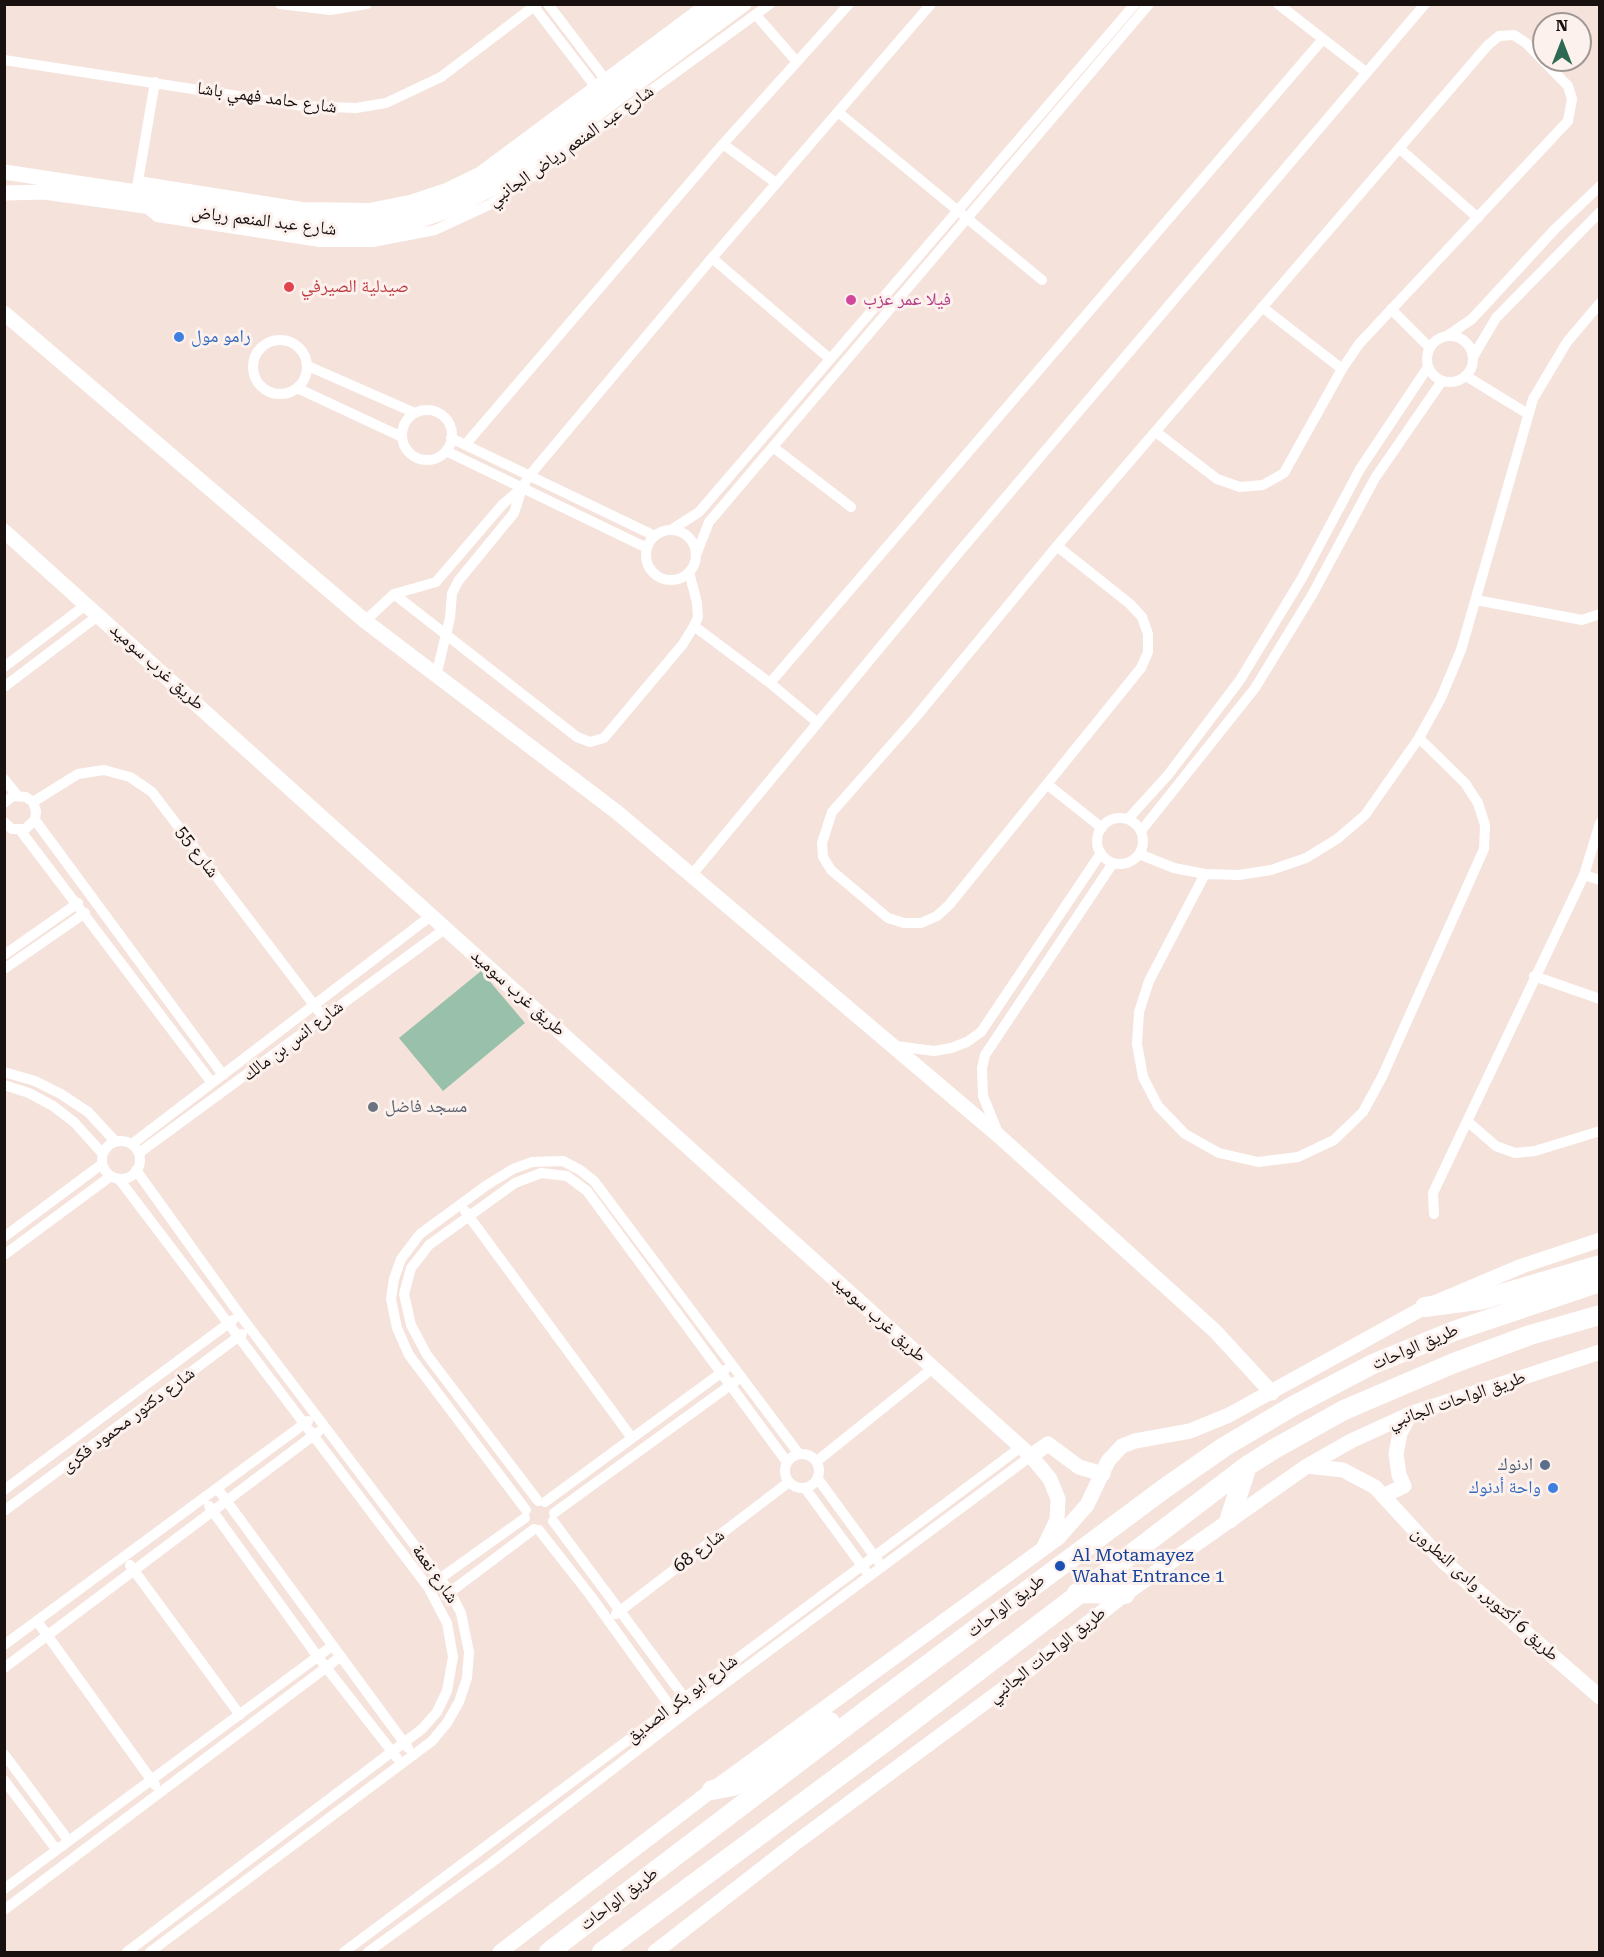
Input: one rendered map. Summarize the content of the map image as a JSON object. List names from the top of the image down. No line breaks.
{"streets":{"highway":["طريق الواحات"],"street":["شارع حامد فهمي باشا","شارع عبد المنعم رياض الجانبي","شارع عبد المنعم رياض","طريق غرب سوميد","شارع 55","شارع انس بن مالك","طريق الواحات الجانبي","شارع دكتور محمود فكرى","شارع 68","شارع نعمة","طريق 6 أكتوبر, وادى النطرون","شارع ابو بكر الصديق"]},"crossings":[["شارع عبد المنعم رياض الجانبي","شارع عبد المنعم رياض"],["طريق غرب سوميد","شارع انس بن مالك"],["طريق غرب سوميد","شارع ابو بكر الصديق"],["شارع 55","شارع انس بن مالك"],["شارع انس بن مالك","شارع نعمة"],["طريق الواحات الجانبي","طريق 6 أكتوبر, وادى النطرون"],["شارع دكتور محمود فكرى","شارع نعمة"]],"places":["صيدلية الصيرفي","فيلا عمر عزب","رامو مول","مسجد فاضل","ادنوك","واحة أدنوك","Al Motamayez Wahat Entrance 1"],"north":"top"}
